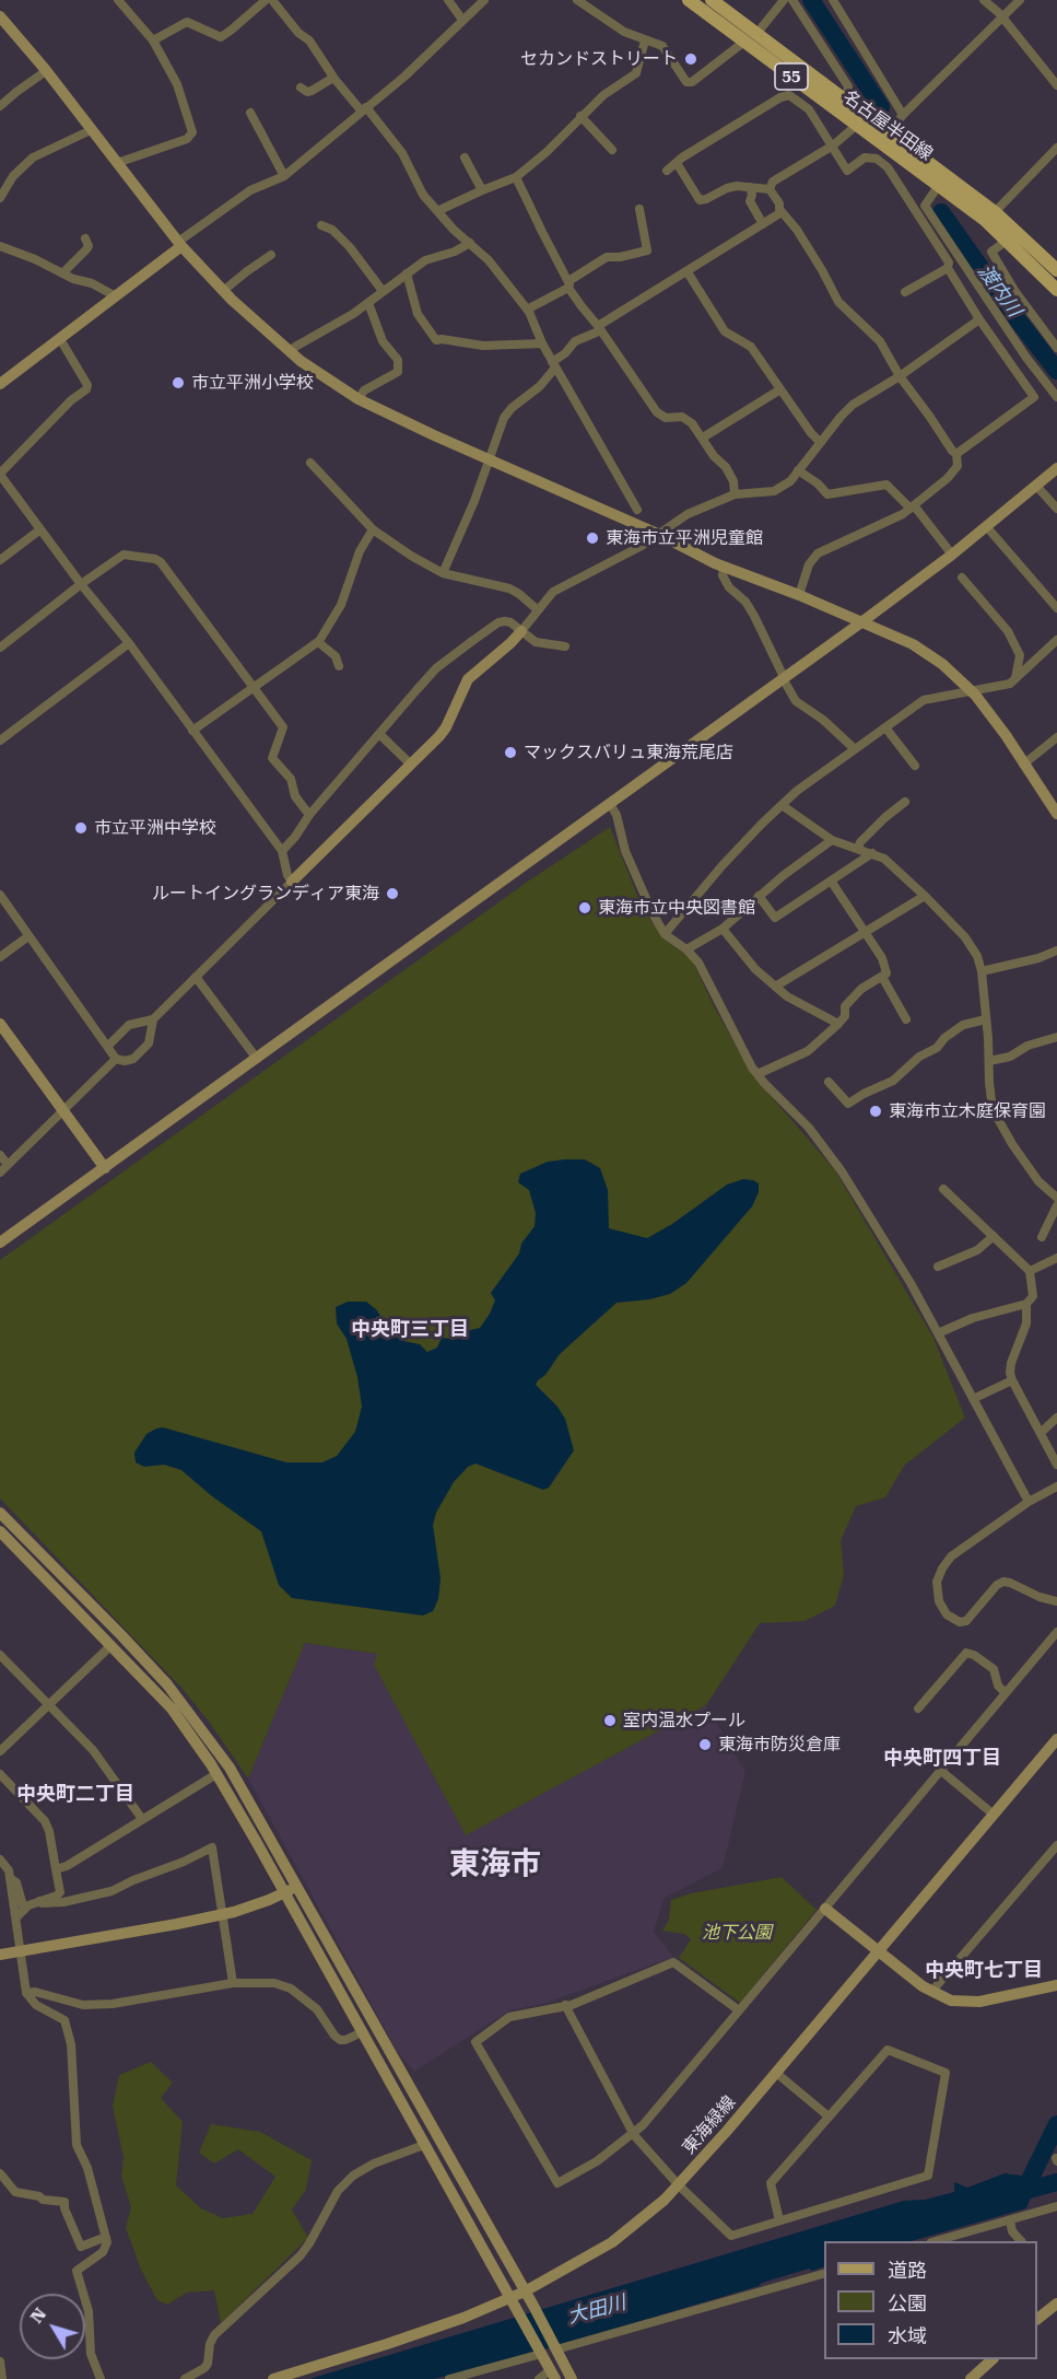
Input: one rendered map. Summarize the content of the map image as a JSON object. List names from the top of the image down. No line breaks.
{"streets":{"main road":["55","名古屋半田線"],"street":["東海緑線"]},"districts":["中央町三丁目","中央町四丁目","中央町二丁目","東海市","中央町七丁目"],"water":["渡内川","大田川"],"parks":["池下公園"],"places":["セカンドストリート","市立平洲小学校","東海市立平洲児童館","マックスバリュ東海荒尾店","市立平洲中学校","ルートイングランディア東海","東海市立中央図書館","東海市立木庭保育園","室内温水プール","東海市防災倉庫"],"legend":["道路","公園","水域"],"north":"top left"}
